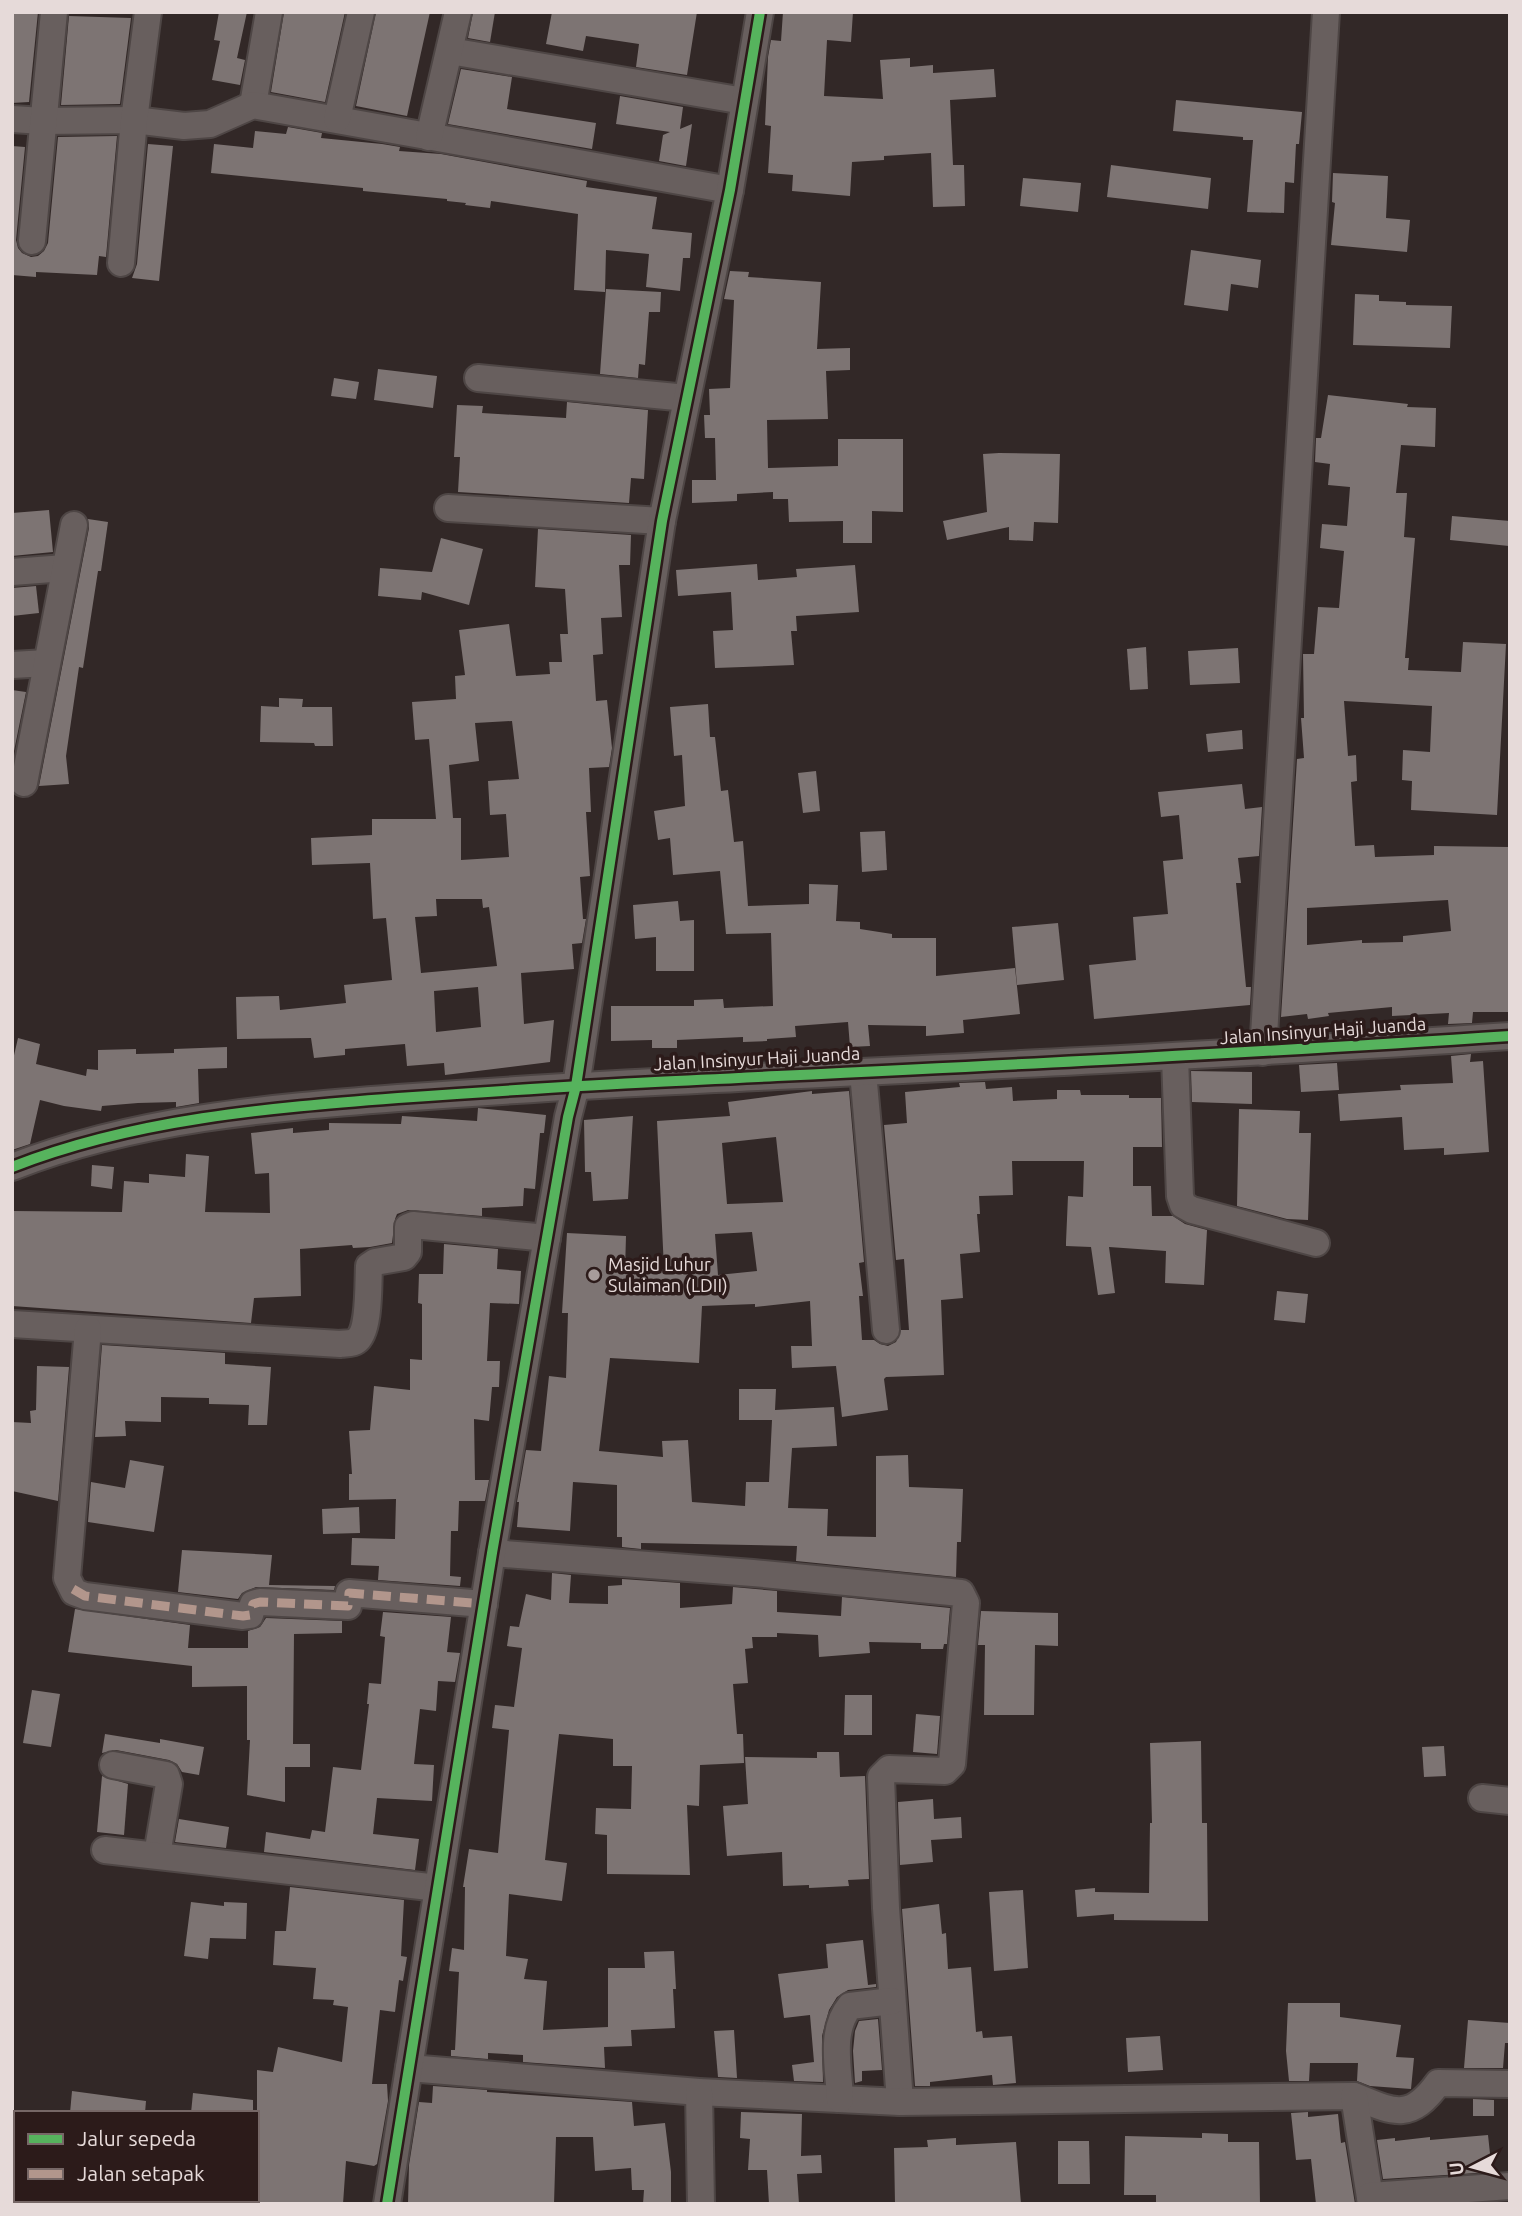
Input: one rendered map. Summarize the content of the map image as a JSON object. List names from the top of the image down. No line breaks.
{"streets":{"street":["Jalan Insinyur Haji Juanda"]},"places":["Masjid Luhur Sulaiman (LDII)"],"legend":["Jalur sepeda","Jalan setapak"],"north":"left"}
